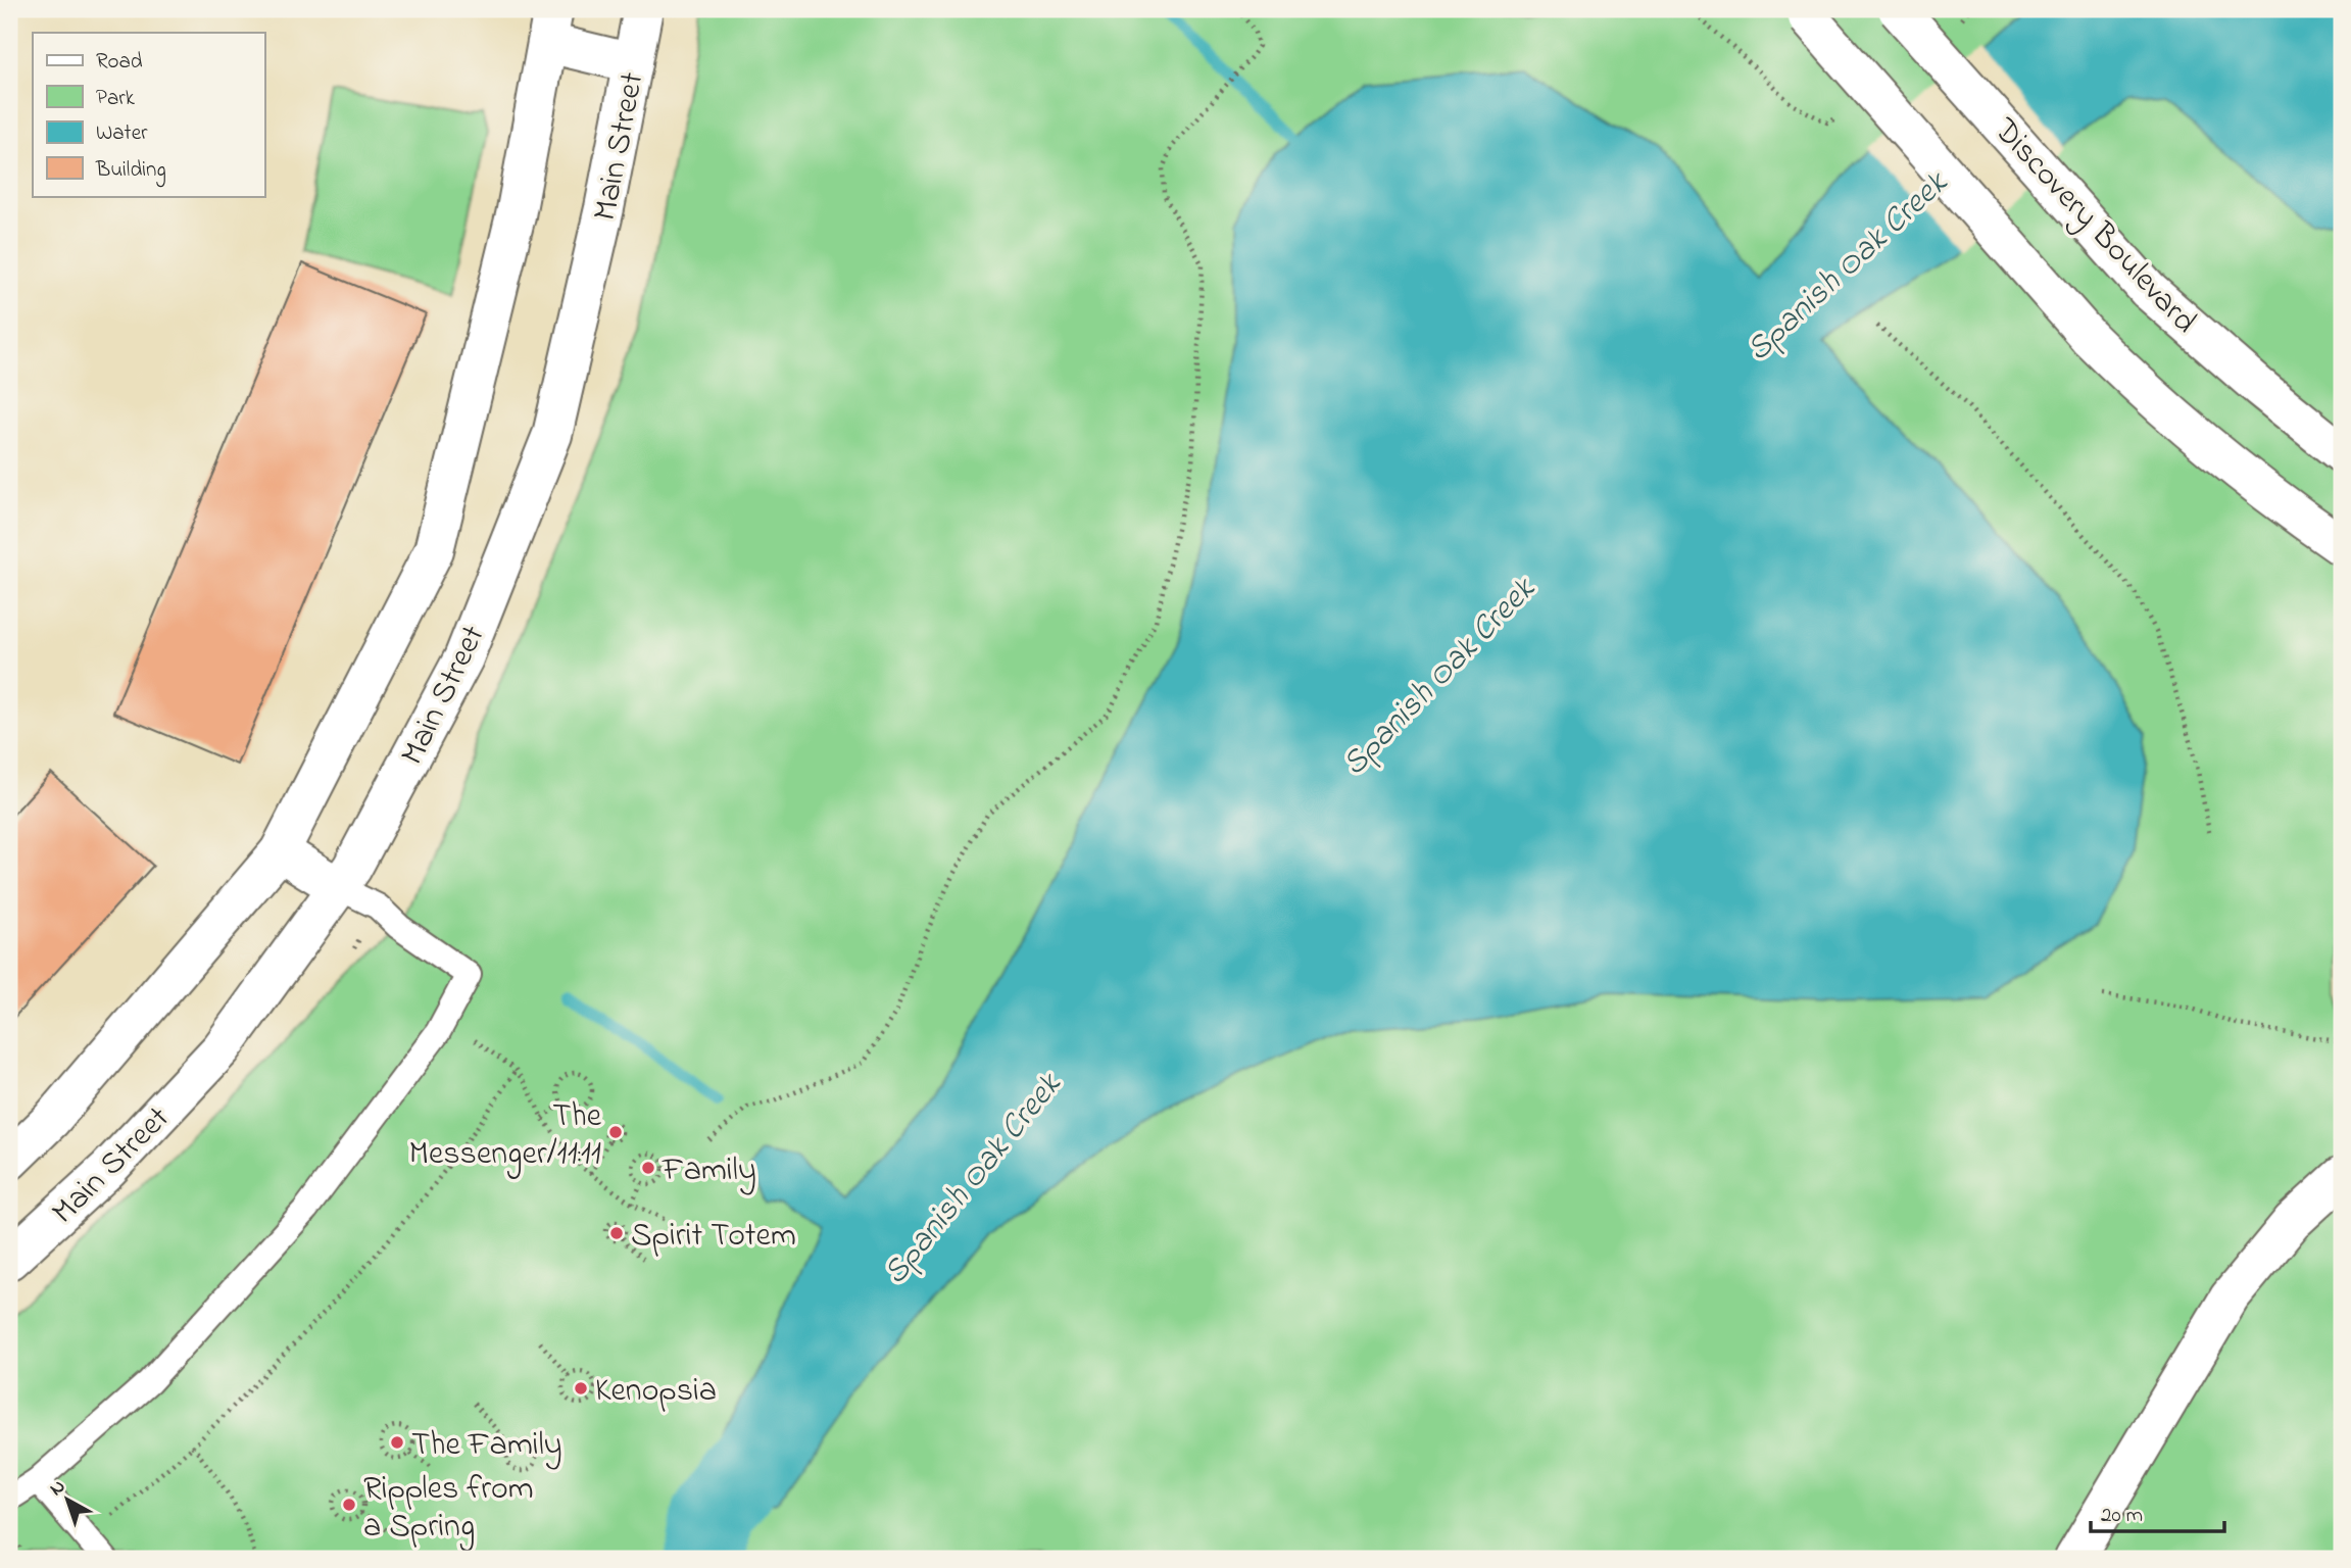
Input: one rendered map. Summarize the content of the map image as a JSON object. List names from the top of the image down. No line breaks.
{"streets":{"street":["Main Street","Discovery Boulevard"]},"water":["Spanish Oak Creek"],"places":["The Messenger/11:11","Family","Spirit Totem","Kenopsia","The Family","Ripples from a Spring"],"legend":["Road","Park","Water","Building"],"scale_bar":"20 m","north":"top left"}
